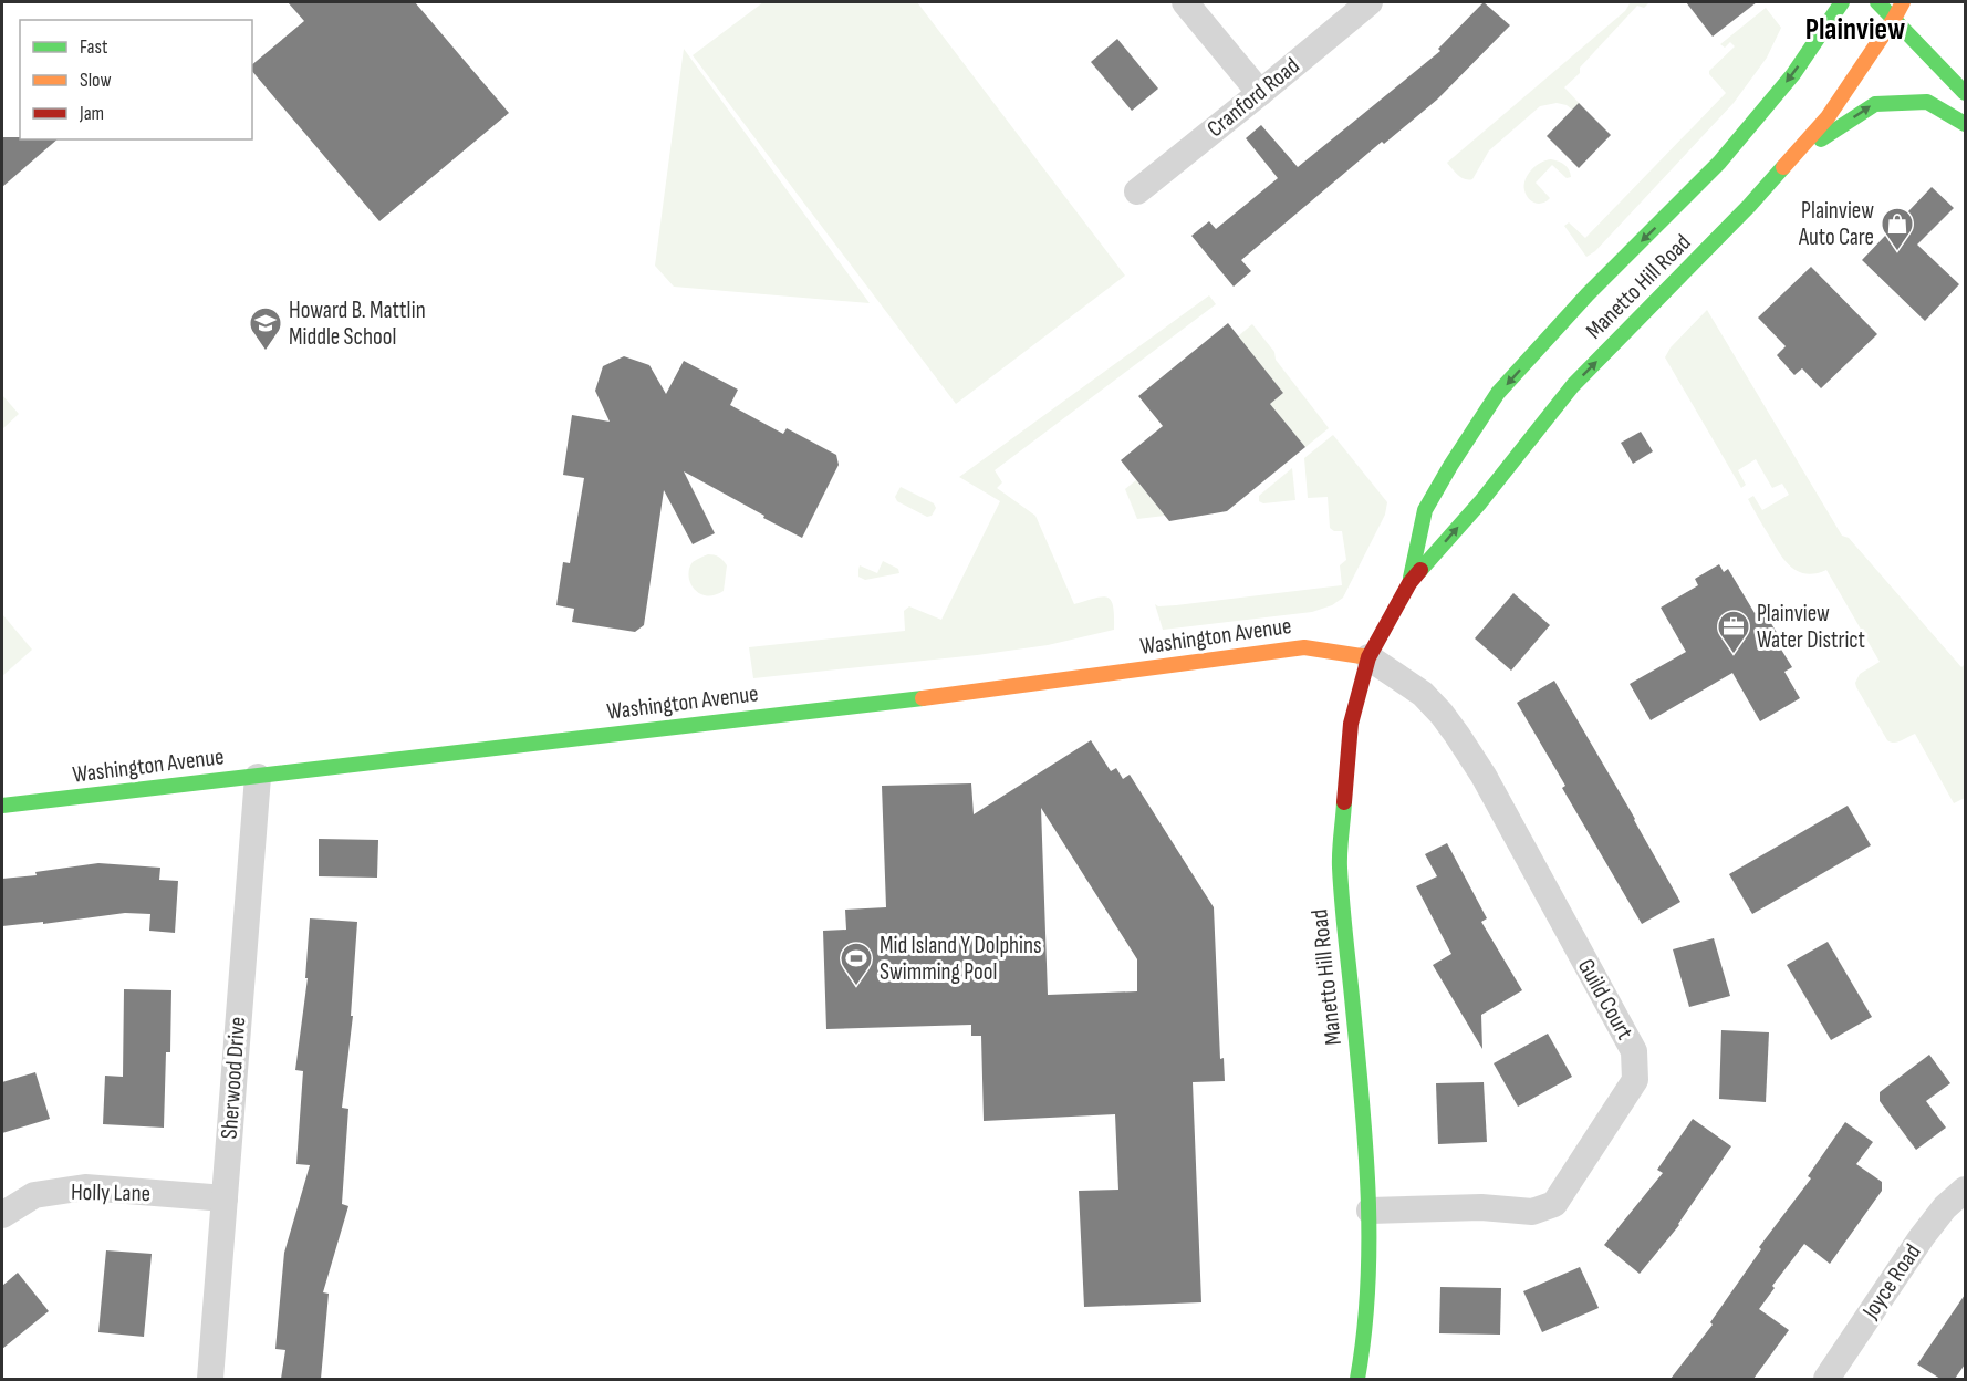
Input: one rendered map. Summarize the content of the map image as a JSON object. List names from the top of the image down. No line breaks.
{"streets":{"main road":["Manetto Hill Road","Washington Avenue"],"street":["Cranford Road","Guild Court","Sherwood Drive","Holly Lane","Joyce Road"]},"crossings":[["Manetto Hill Road","Washington Avenue"],["Manetto Hill Road","Guild Court"],["Washington Avenue","Guild Court"],["Washington Avenue","Sherwood Drive"],["Sherwood Drive","Holly Lane"]],"districts":["Plainview"],"places":{"shop":["Plainview Auto Care"],"school or university":["Howard B. Mattlin Middle School"],"office":["Plainview Water District"],"sports":["Mid Island Y Dolphins Swimming Pool"]},"legend":["Fast","Slow","Jam"]}
